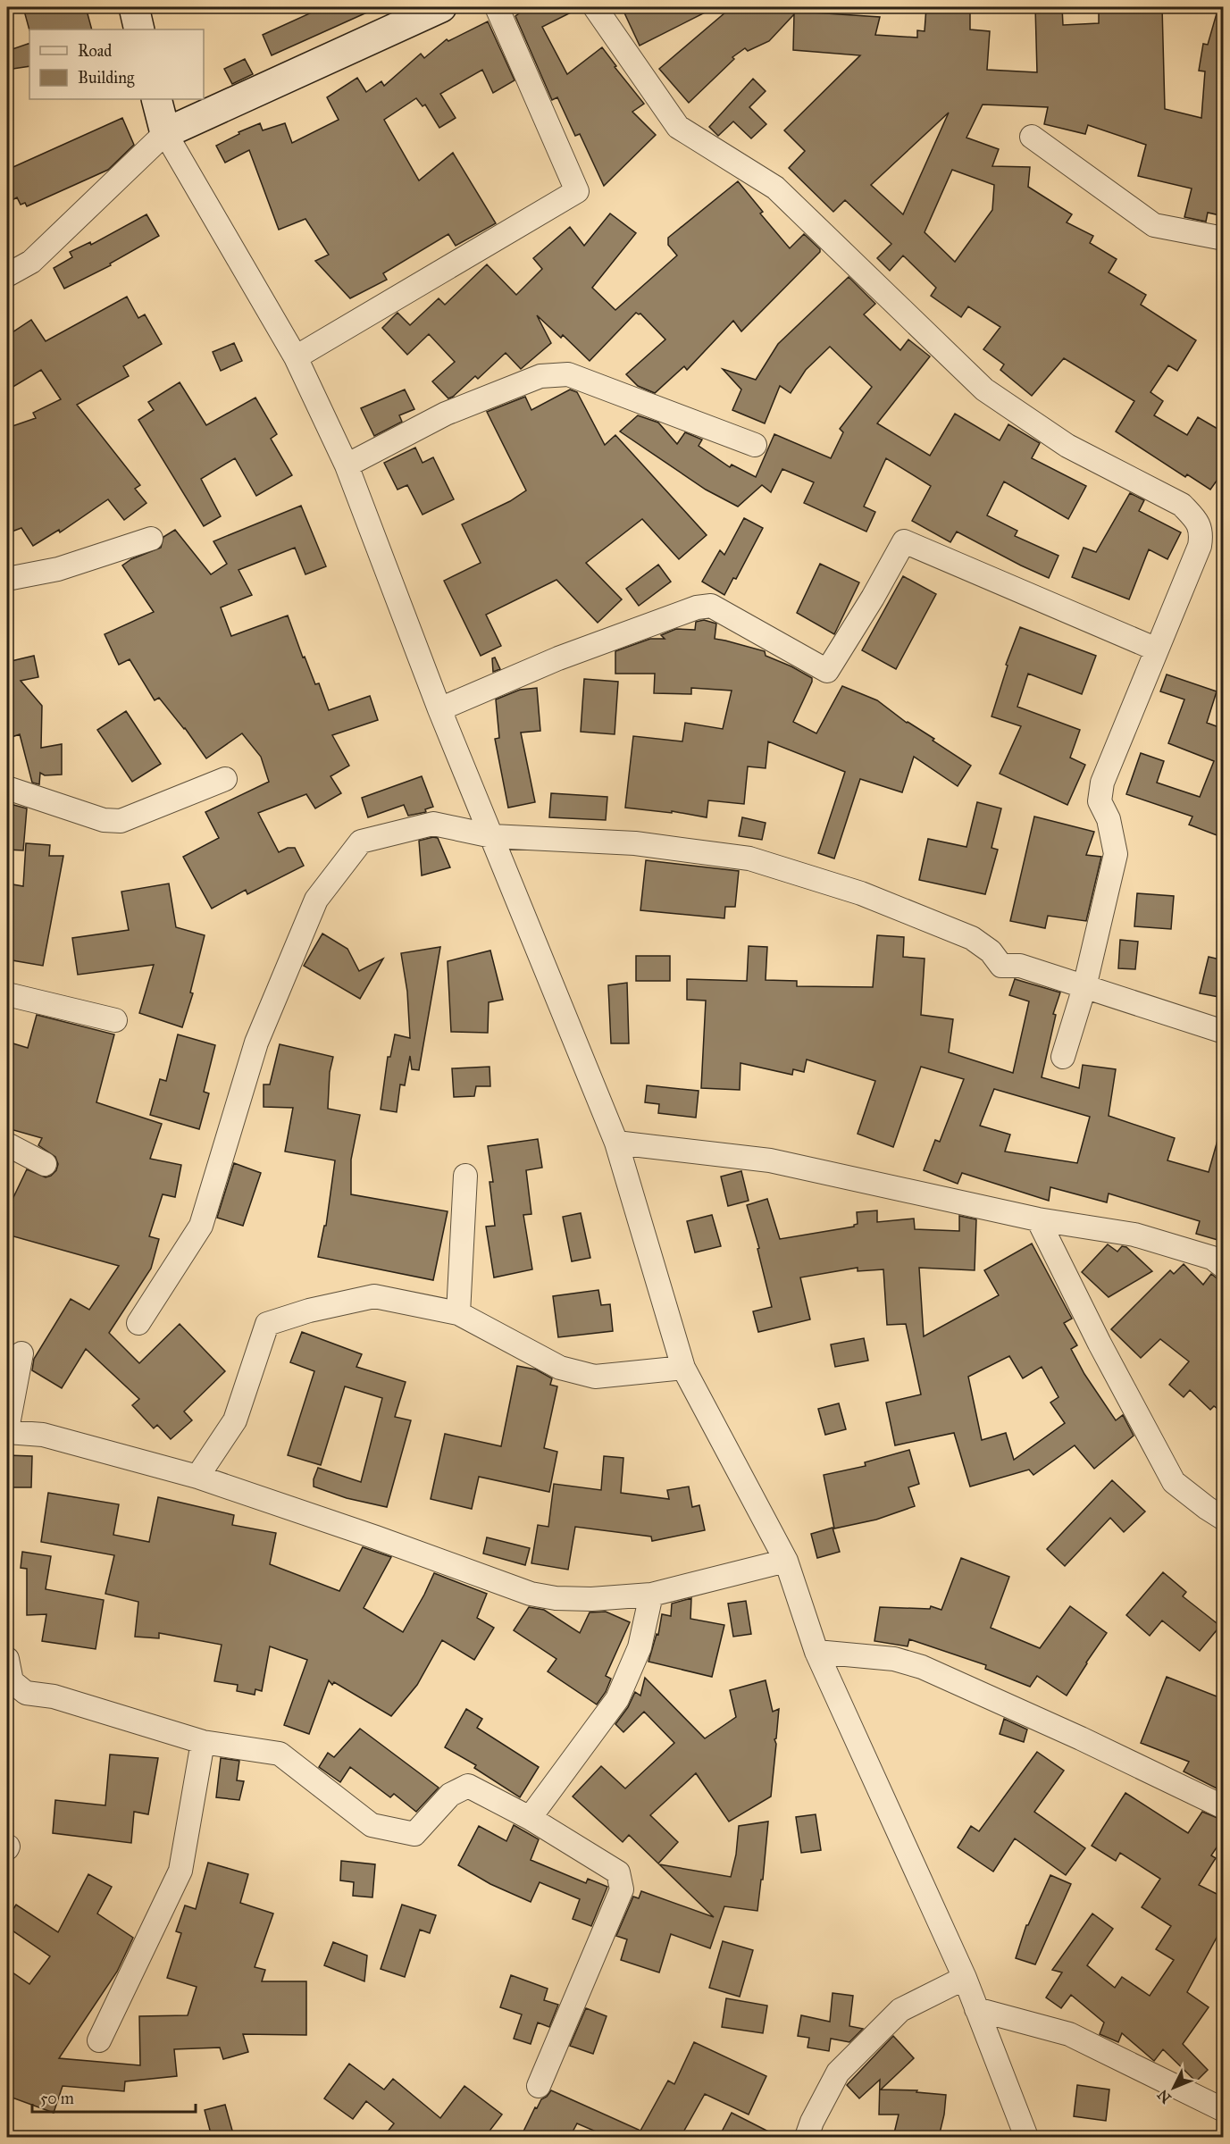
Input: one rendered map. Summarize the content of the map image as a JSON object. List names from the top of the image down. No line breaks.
{"legend":["Road","Building"],"scale_bar":"50 m","north":"bottom left"}
